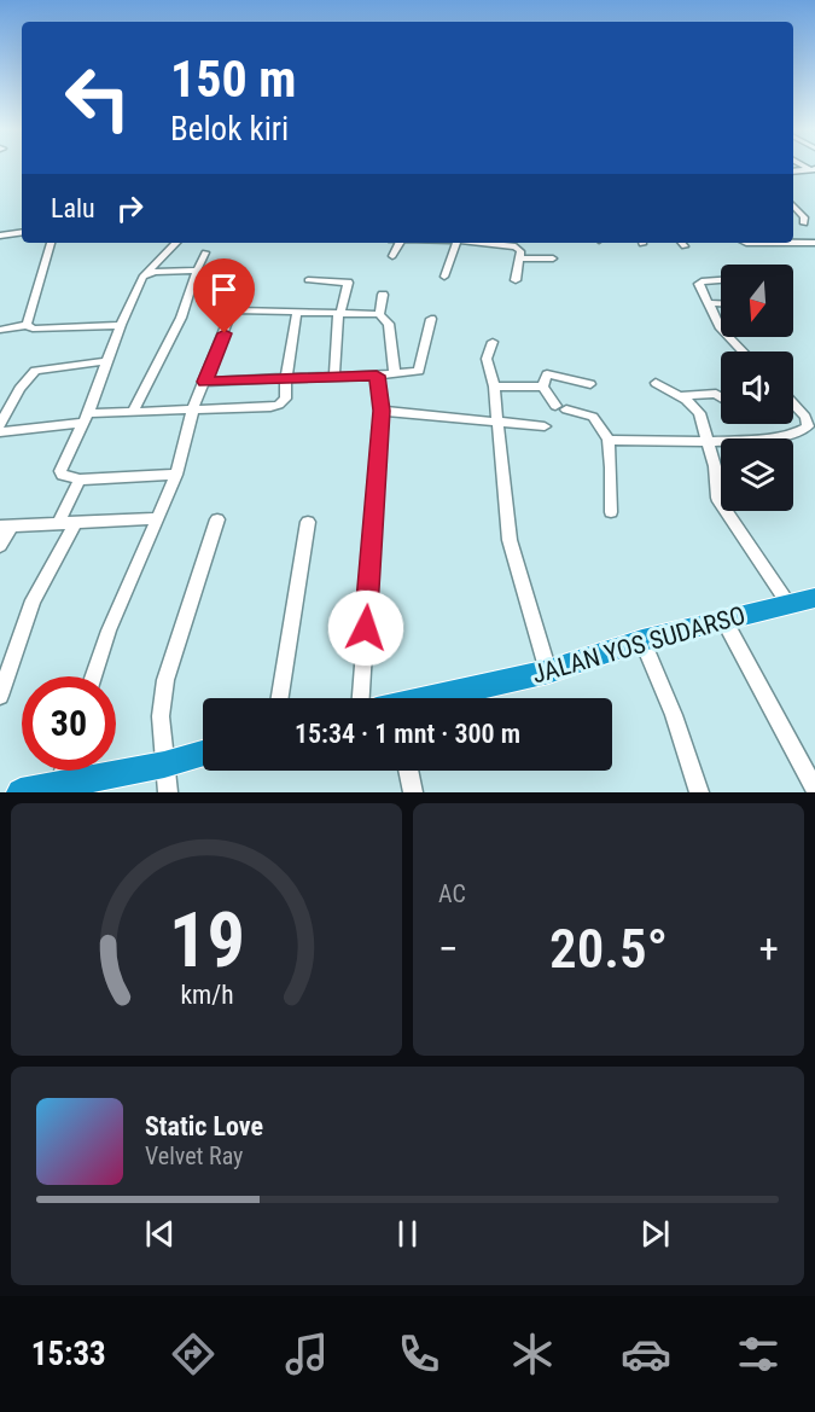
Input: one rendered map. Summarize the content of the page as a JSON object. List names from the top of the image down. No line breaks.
{"streets":{"highway":["JALAN YOS SUDARSO"]},"north":"bottom","page":{"turn":["150 m","Belok kiri"],"then":"Lalu","limit":"30","trip":"15:34 · 1 mnt · 300 m","tile":"AC","heat":["−","20.5°","+"],"song":["Static Love","Velvet Ray"],"tabs":"15:33","gauge":["19","km/h"]}}
